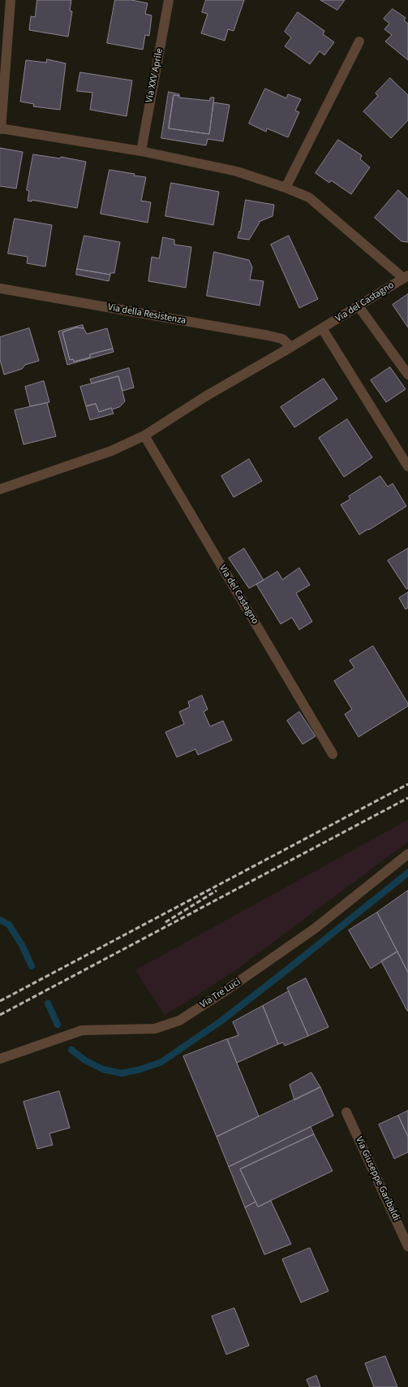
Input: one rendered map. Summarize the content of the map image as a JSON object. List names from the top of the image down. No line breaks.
{"streets":{"street":["Via XXV Aprile","Via del Castagno","Via della Resistenza","Via Tre Luci","Via Giuseppe Garibaldi"]},"crossings":[["Via del Castagno","Via della Resistenza"]]}
